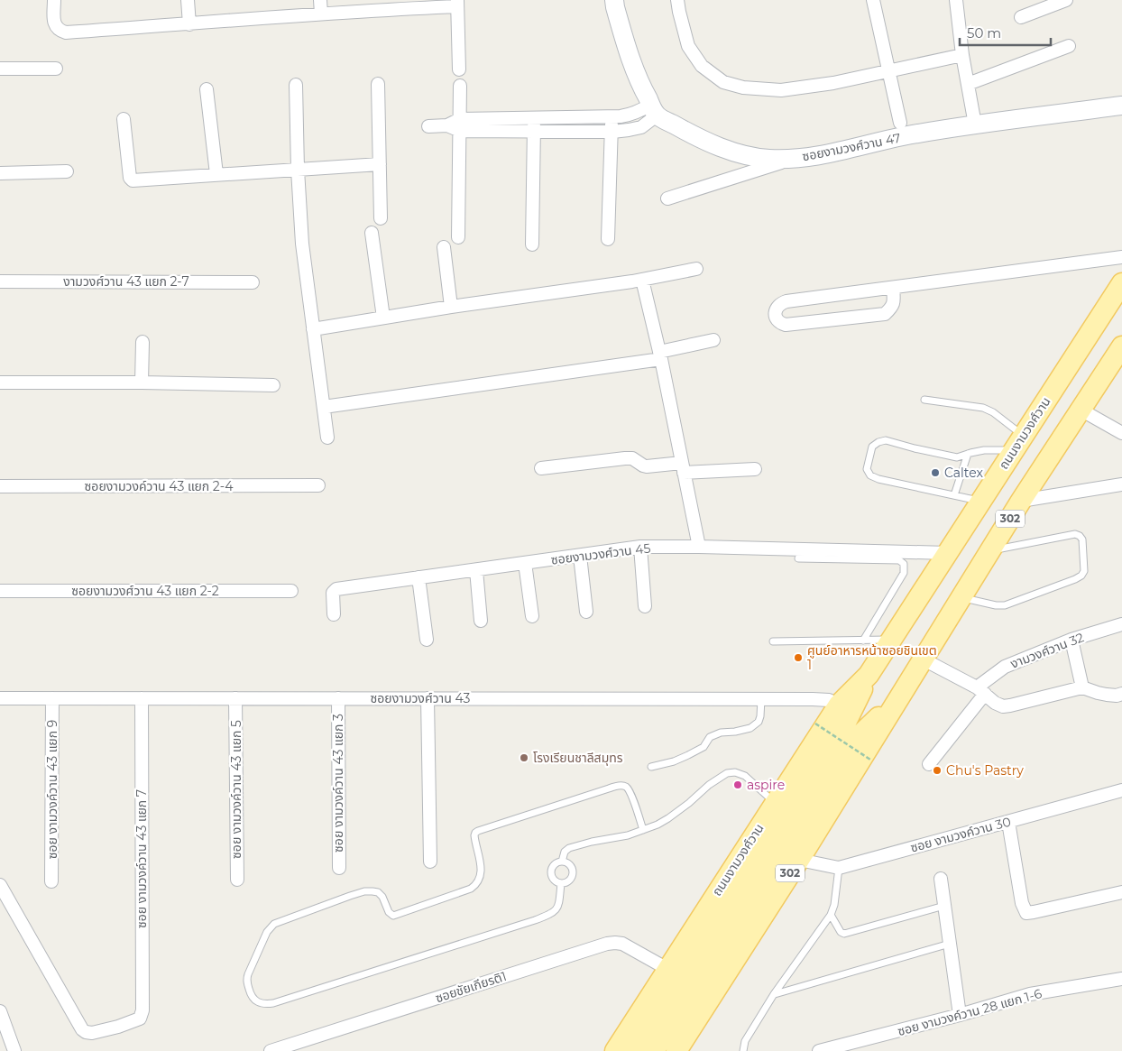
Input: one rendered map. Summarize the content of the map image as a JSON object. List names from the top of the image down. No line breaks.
{"streets":{"main road":["ถนนงามวงศ์วาน","302"],"street":["ซอยงามวงศ์วาน 47","งามวงศ์วาน 43 แยก 2-7","ซอยงามวงค์วาน 43 แยก 2-4","ซอยงามวงศ์วาน 45","ซอยงามวงศ์วาน 43 แยก 2-2","งามวงศ์วาน 32","ซอยงามวงศ์วาน 43","ซอย งามวงค์วาน 43 แยก 3","ซอย งามวงค์วาน 43 แยก 9","ซอย งามวงค์วาน 43 แยก 5","ซอย งามวงค์วาน 30","ซอย งามวงค์วาน 43 แยก 7","ซอยชัยเกียรติ1","ซอย งามวงค์วาน 28 แยก 1-6"]},"crossings":[["ถนนงามวงศ์วาน","ซอยงามวงศ์วาน 45"],["ถนนงามวงศ์วาน","ซอยงามวงศ์วาน 43"],["ถนนงามวงศ์วาน","ซอย งามวงค์วาน 30"],["ถนนงามวงศ์วาน","ซอยชัยเกียรติ1"],["ซอยงามวงศ์วาน 43","ซอย งามวงค์วาน 43 แยก 3"],["ซอยงามวงศ์วาน 43","ซอย งามวงค์วาน 43 แยก 9"],["ซอยงามวงศ์วาน 43","ซอย งามวงค์วาน 43 แยก 5"],["ซอยงามวงศ์วาน 43","ซอย งามวงค์วาน 43 แยก 7"]],"places":["Caltex","ศูนย์อาหารหน้าซอยชินเขต 1","โรงเรียนชาลีสมุทร","Chu's Pastry","aspire"],"scale_bar":"50 m"}
